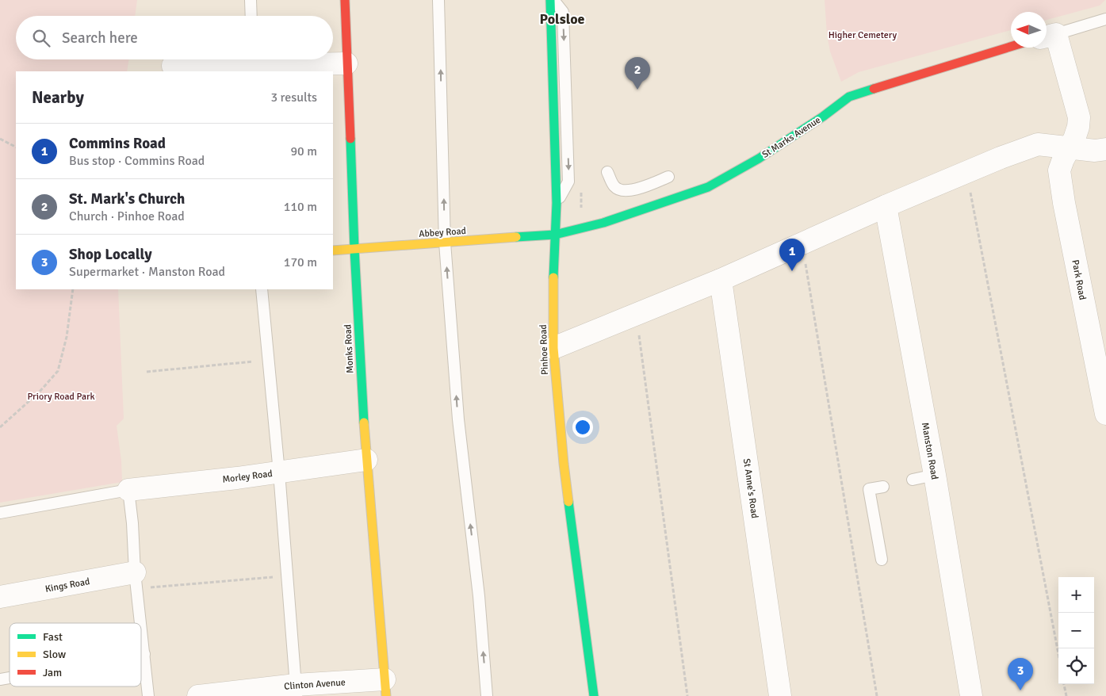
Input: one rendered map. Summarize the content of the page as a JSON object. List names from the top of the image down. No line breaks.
{"streets":{"street":["St Marks Avenue","Abbey Road","Park Road","Monks Road","Pinhoe Road","Manston Road","Morley Road","St Anne's Road","Kings Road","Clinton Avenue"]},"crossings":[["St Marks Avenue","Abbey Road"],["St Marks Avenue","Pinhoe Road"],["Abbey Road","Monks Road"],["Abbey Road","Pinhoe Road"],["Monks Road","Morley Road"],["Monks Road","Clinton Avenue"]],"districts":["Polsloe"],"parks":["Higher Cemetery","Priory Road Park"],"legend":["Fast","Slow","Jam"],"north":"left","page":{"search":"Search here","pins":["2","1","3"],"heading":["Nearby","3 results"],"list":[{"mark":"1","name":"Commins Road","note":"Bus stop · Commins Road","value":"90 m"},{"mark":"2","name":"St. Mark's Church","note":"Church · Pinhoe Road","value":"110 m"},{"mark":"3","name":"Shop Locally","note":"Supermarket · Manston Road","value":"170 m"}],"map_buttons":["+","−"]}}
